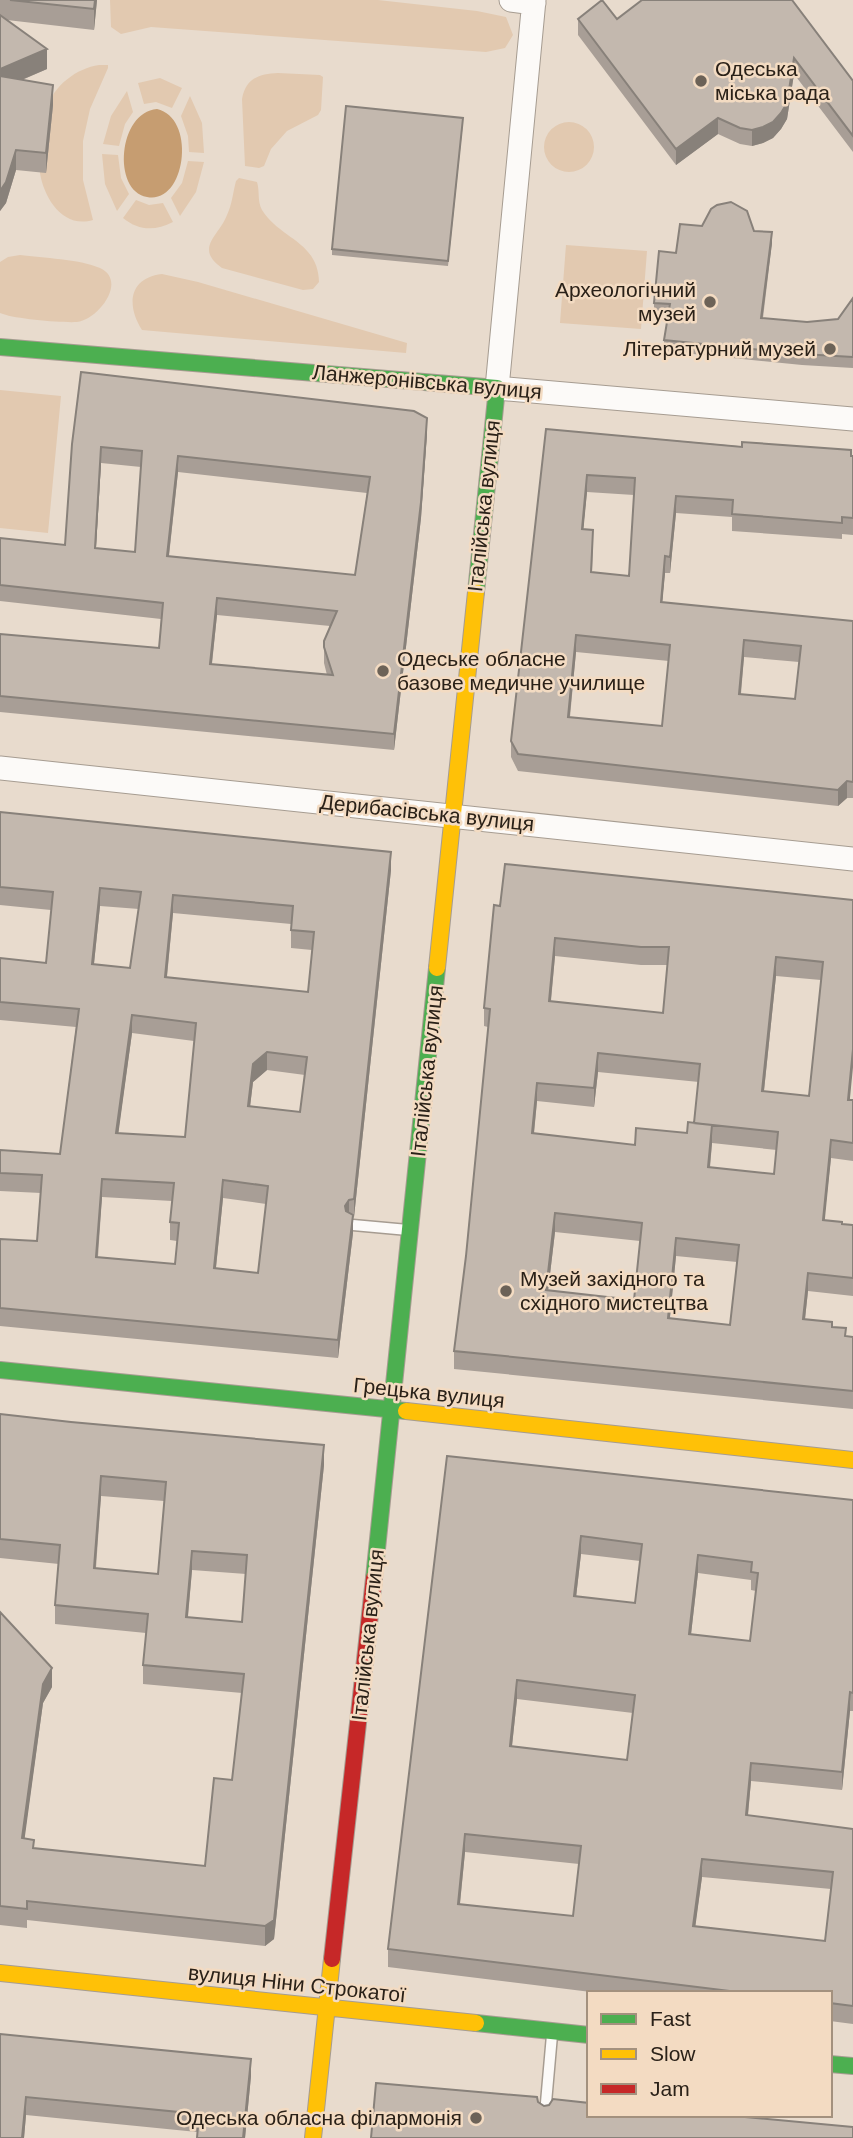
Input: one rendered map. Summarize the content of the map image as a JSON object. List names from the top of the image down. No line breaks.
{"streets":{"street":["Ланжеронівська вулиця","Італійська вулиця","Дерибасівська вулиця","Грецька вулиця","вулиця Ніни Строкатої"]},"crossings":[["Ланжеронівська вулиця","Італійська вулиця"],["Італійська вулиця","Дерибасівська вулиця"],["Італійська вулиця","Грецька вулиця"],["Італійська вулиця","вулиця Ніни Строкатої"]],"places":["Одеська міська рада","Археологічний музей","Літературний музей","Одеське обласне базове медичне училище","Музей західного та східного мистецтва","Одеська обласна філармонія"],"legend":["Fast","Slow","Jam"]}
